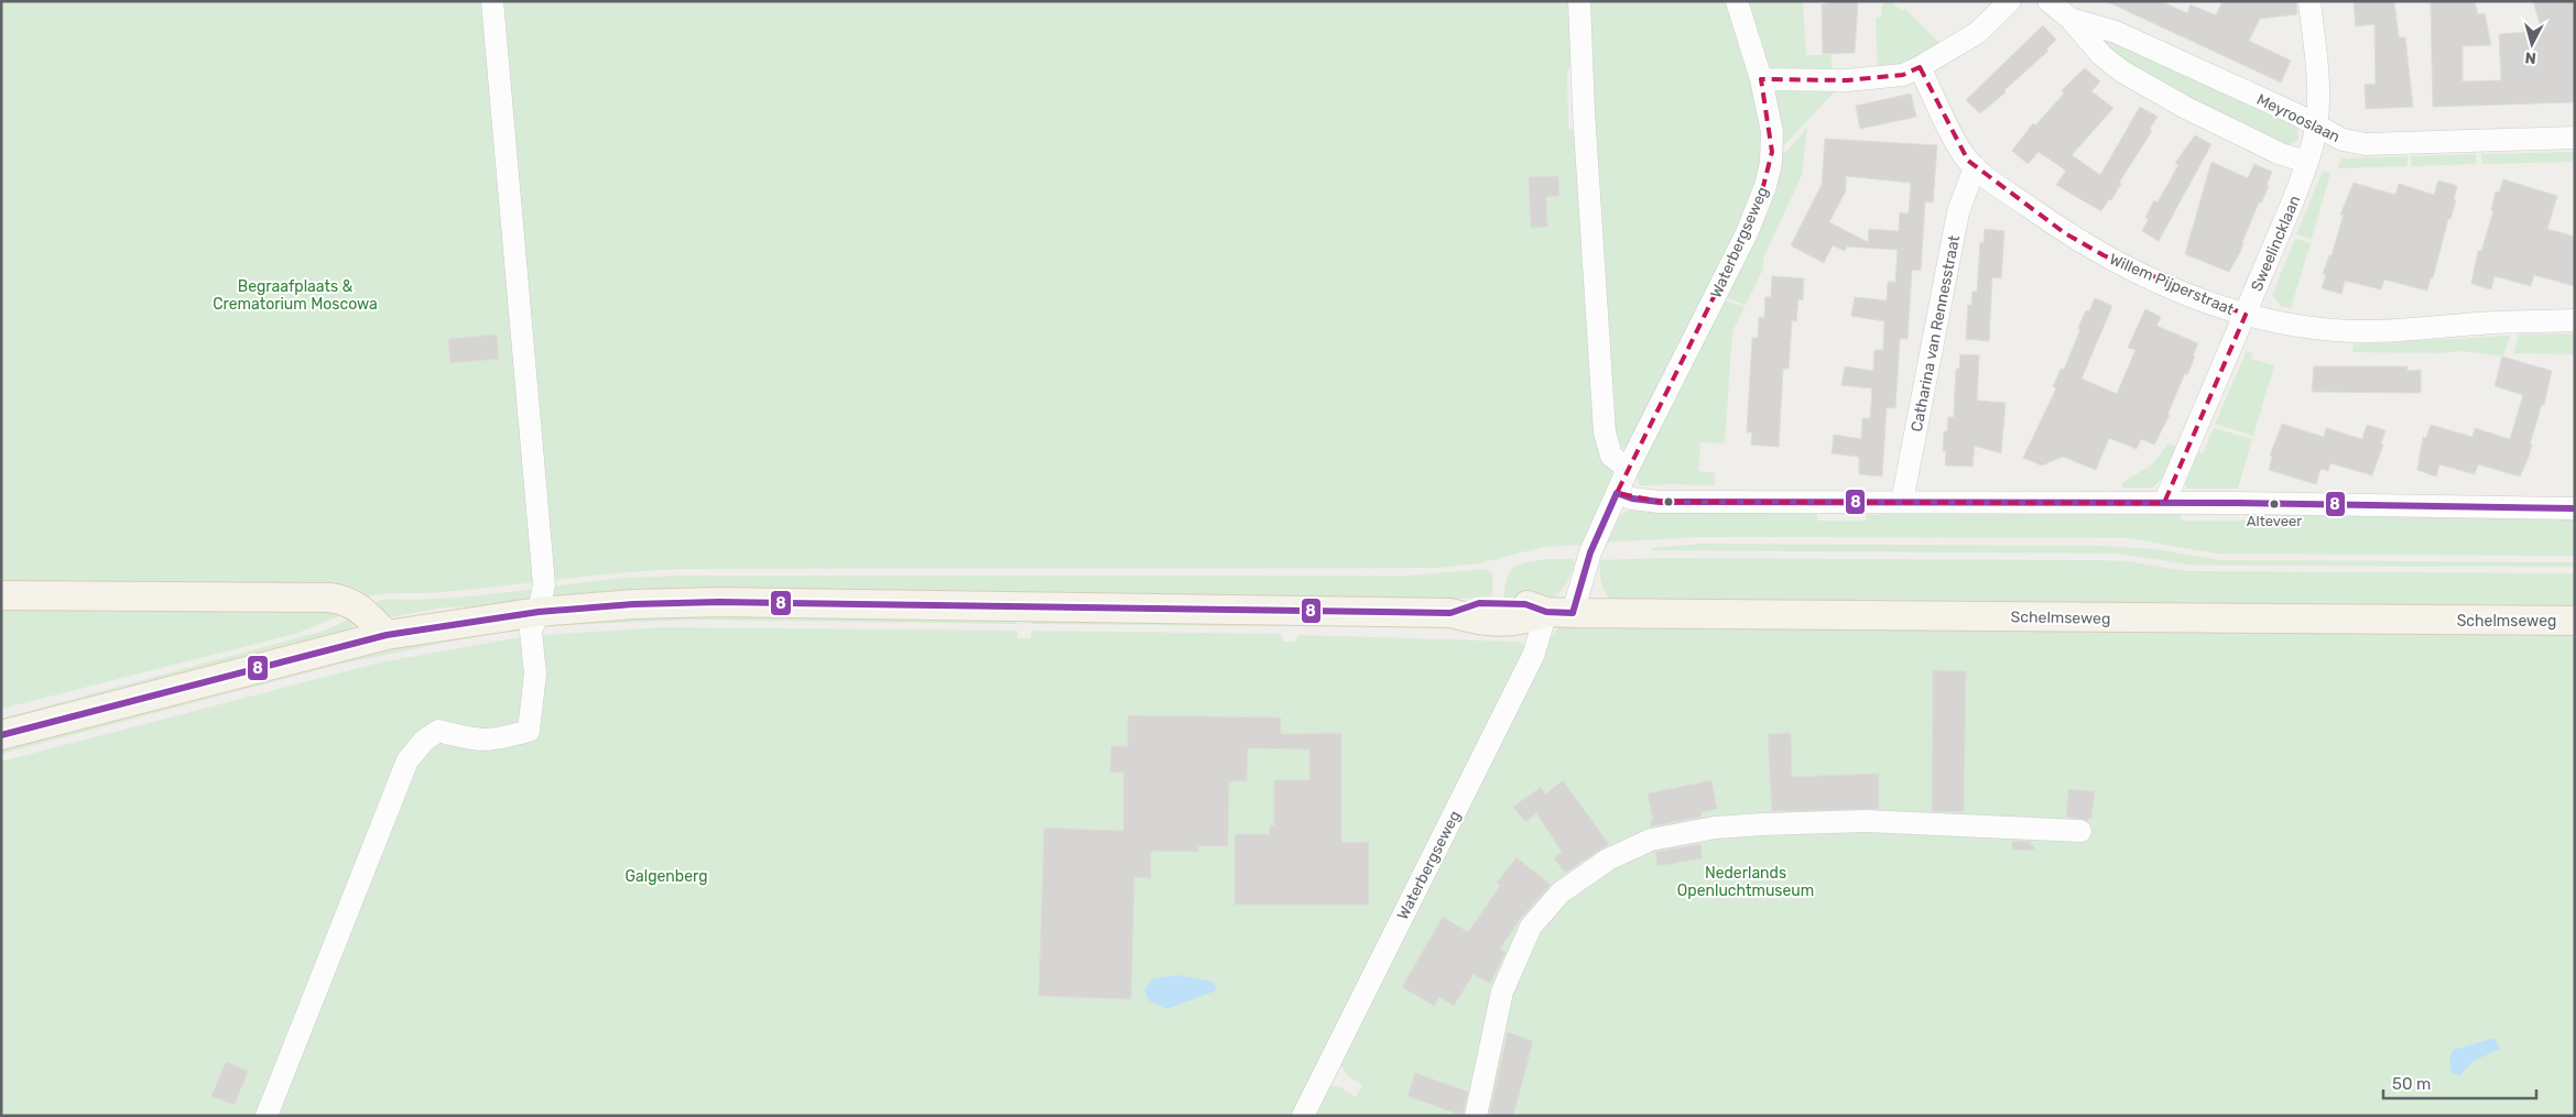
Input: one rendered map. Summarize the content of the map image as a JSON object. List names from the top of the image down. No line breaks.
{"streets":{"main road":["Schelmseweg"],"street":["Meyrooslaan","Waterbergseweg","Sweelincklaan","Willem Pijperstraat","Catharina van Rennesstraat"]},"crossings":[["Meyrooslaan","Sweelincklaan"],["Waterbergseweg","Schelmseweg"],["Sweelincklaan","Willem Pijperstraat"],["Willem Pijperstraat","Catharina van Rennesstraat"]],"parks":["Begraafplaats & Crematorium Moscowa","Nederlands Openluchtmuseum","Galgenberg"],"places":["Alteveer"],"lines":["transit line 8"],"scale_bar":"50 m","north":"bottom"}
